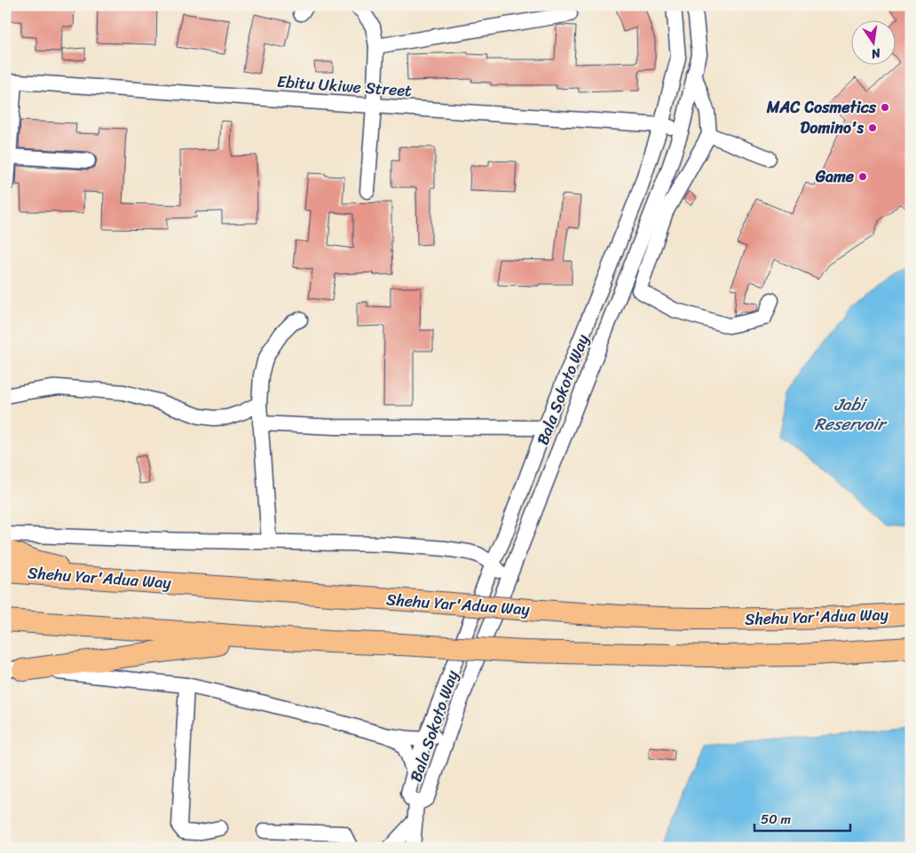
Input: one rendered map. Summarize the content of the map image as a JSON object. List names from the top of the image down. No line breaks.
{"streets":{"highway":["Shehu Yar'Adua Way"],"street":["Ebitu Ukiwe Street","Bala Sokoto Way"]},"crossings":[["Ebitu Ukiwe Street","Bala Sokoto Way"]],"water":["Jabi Reservoir"],"places":["MAC Cosmetics","Domino's","Game"],"scale_bar":"50 m","north":"bottom"}
